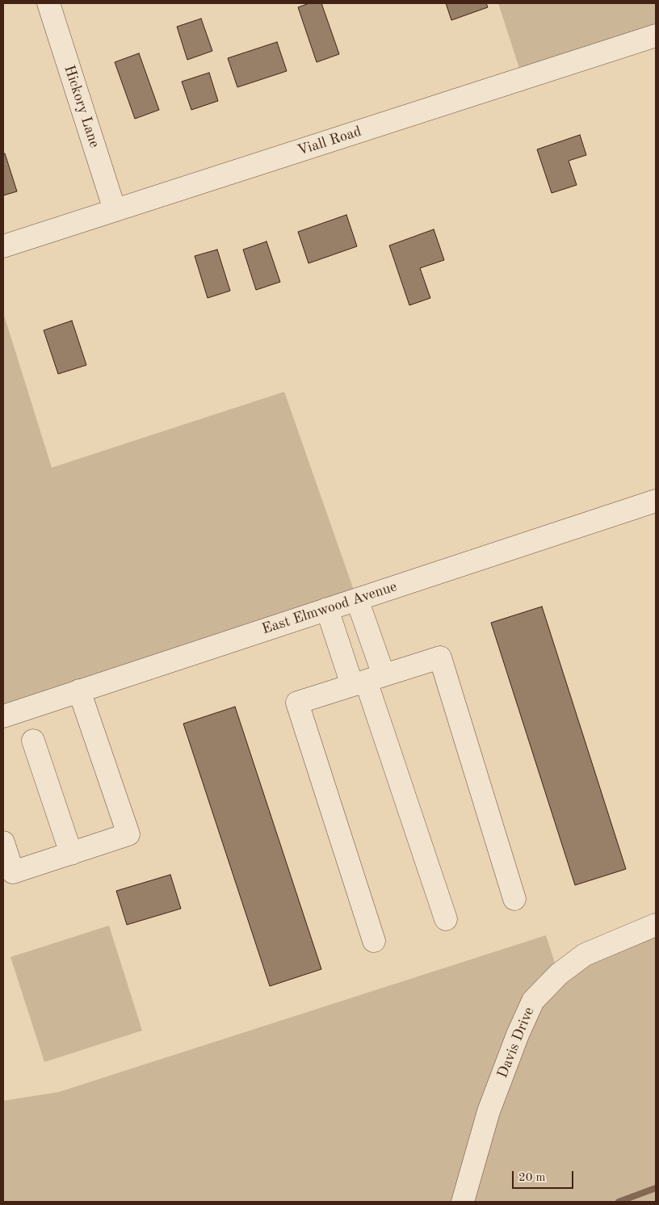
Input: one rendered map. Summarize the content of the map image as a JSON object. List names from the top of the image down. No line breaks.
{"streets":{"street":["Hickory Lane","Viall Road","East Elmwood Avenue","Davis Drive"]},"crossings":[["Hickory Lane","Viall Road"]],"scale_bar":"20 m"}
